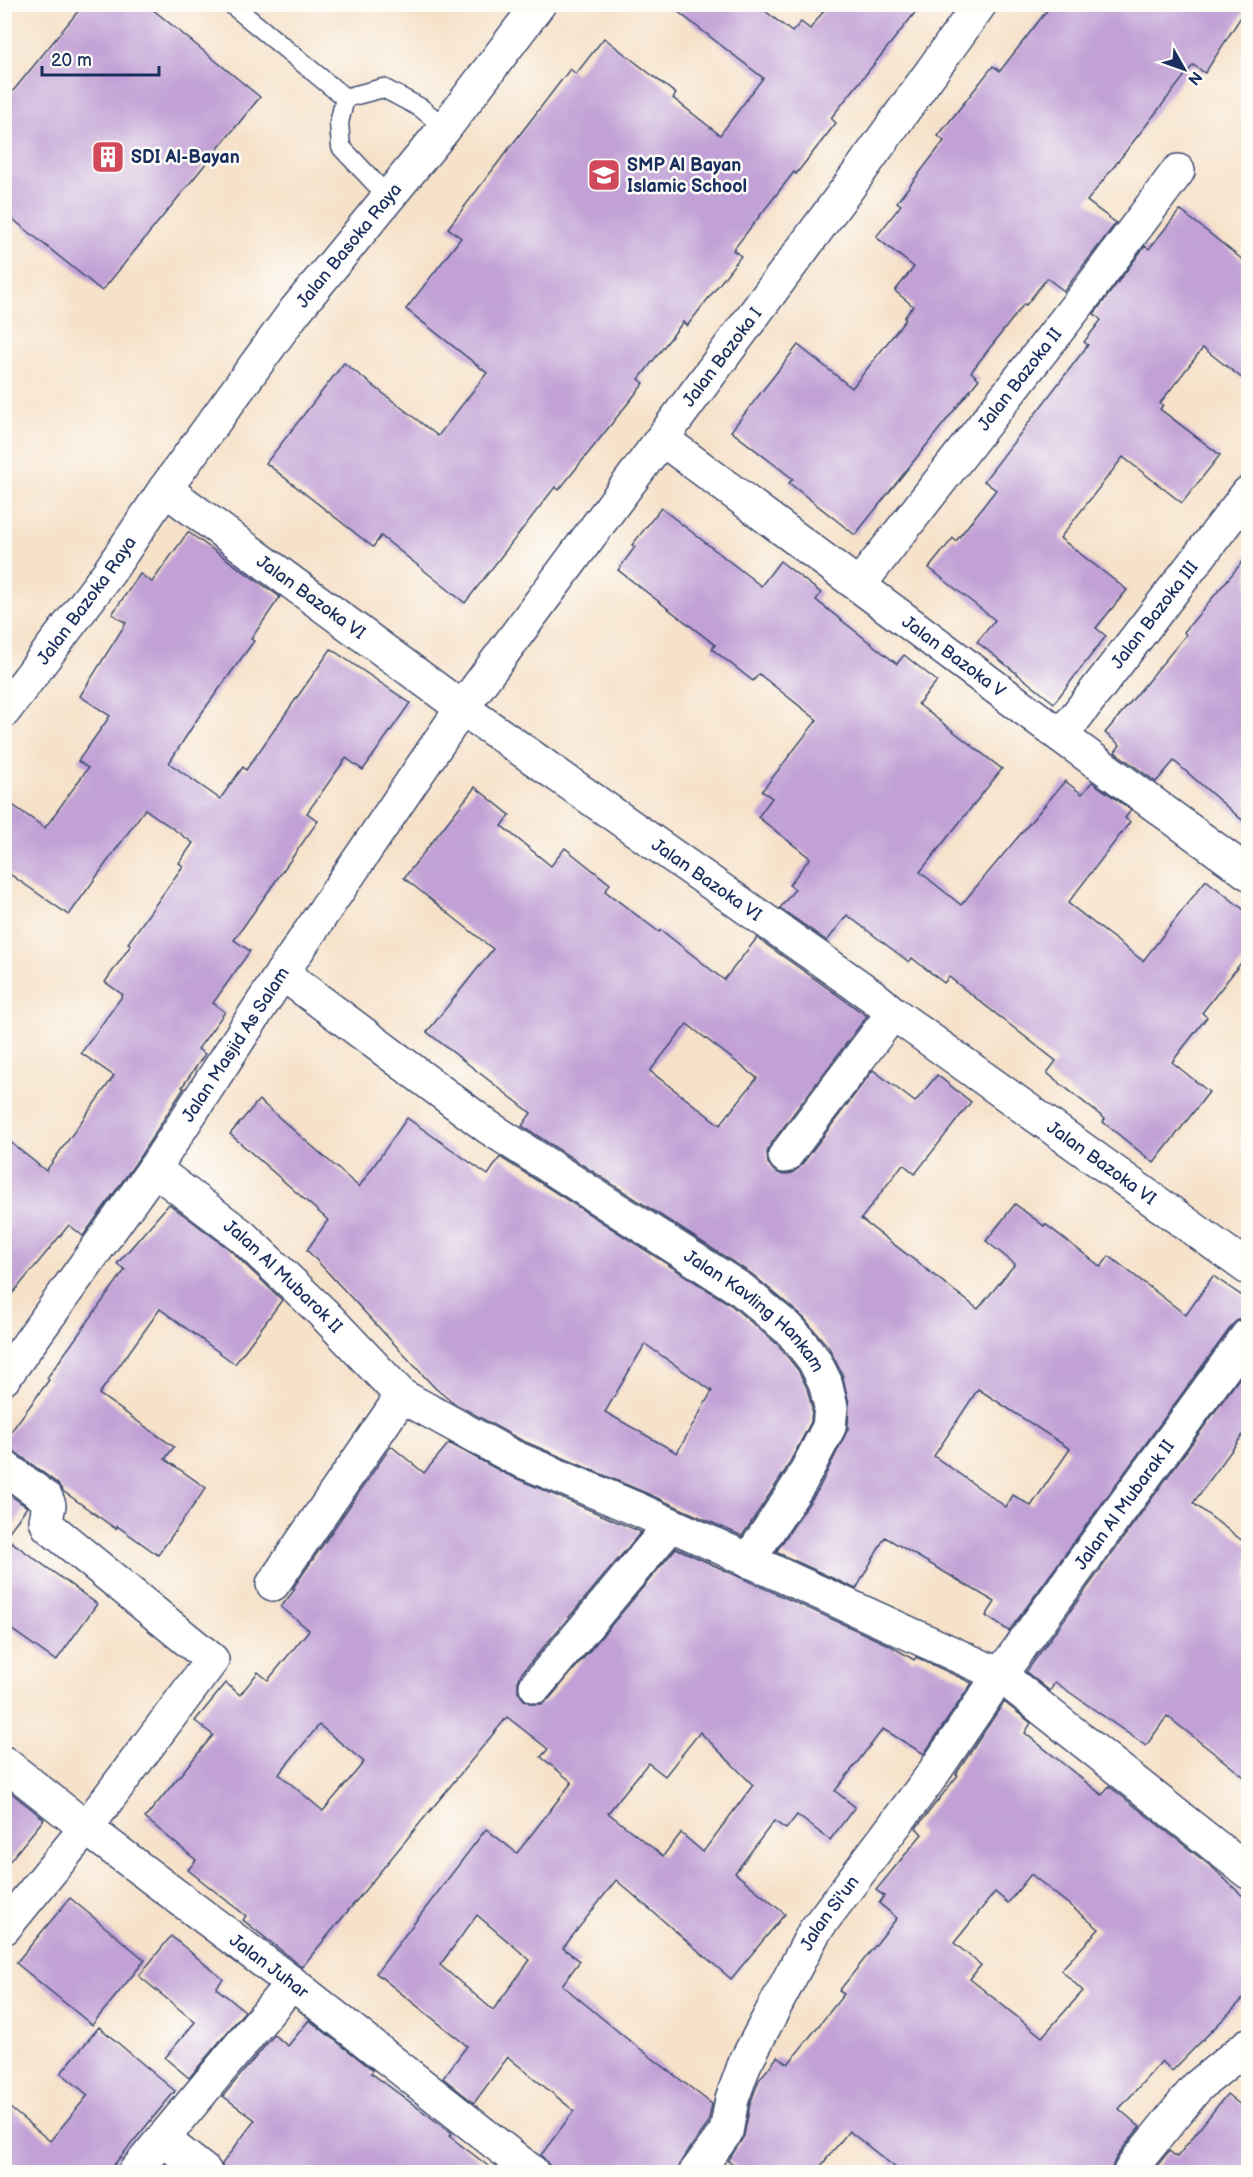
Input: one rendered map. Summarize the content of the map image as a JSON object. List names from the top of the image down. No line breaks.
{"streets":{"street":["Jalan Basoka Raya","Jalan Bazoka I","Jalan Bazoka II","Jalan Bazoka VI","Jalan Bazoka Raya","Jalan Bazoka III","Jalan Bazoka V","Jalan Masjid As Salam","Jalan Al Mubarok II","Jalan Kavling Hankam","Jalan Al Mubarak II","Jalan Si'un","Jalan Juhar"]},"crossings":[["Jalan Basoka Raya","Jalan Bazoka VI"],["Jalan Basoka Raya","Jalan Bazoka Raya"],["Jalan Bazoka I","Jalan Bazoka VI"],["Jalan Bazoka I","Jalan Bazoka V"],["Jalan Bazoka I","Jalan Masjid As Salam"],["Jalan Bazoka II","Jalan Bazoka V"],["Jalan Bazoka VI","Jalan Bazoka Raya"],["Jalan Bazoka VI","Jalan Masjid As Salam"],["Jalan Bazoka III","Jalan Bazoka V"],["Jalan Masjid As Salam","Jalan Al Mubarok II"],["Jalan Masjid As Salam","Jalan Kavling Hankam"],["Jalan Al Mubarok II","Jalan Kavling Hankam"],["Jalan Al Mubarak II","Jalan Si'un"]],"places":{"building":["SDI Al-Bayan"],"school or university":["SMP Al Bayan Islamic School"]},"scale_bar":"20 m","north":"bottom right"}
